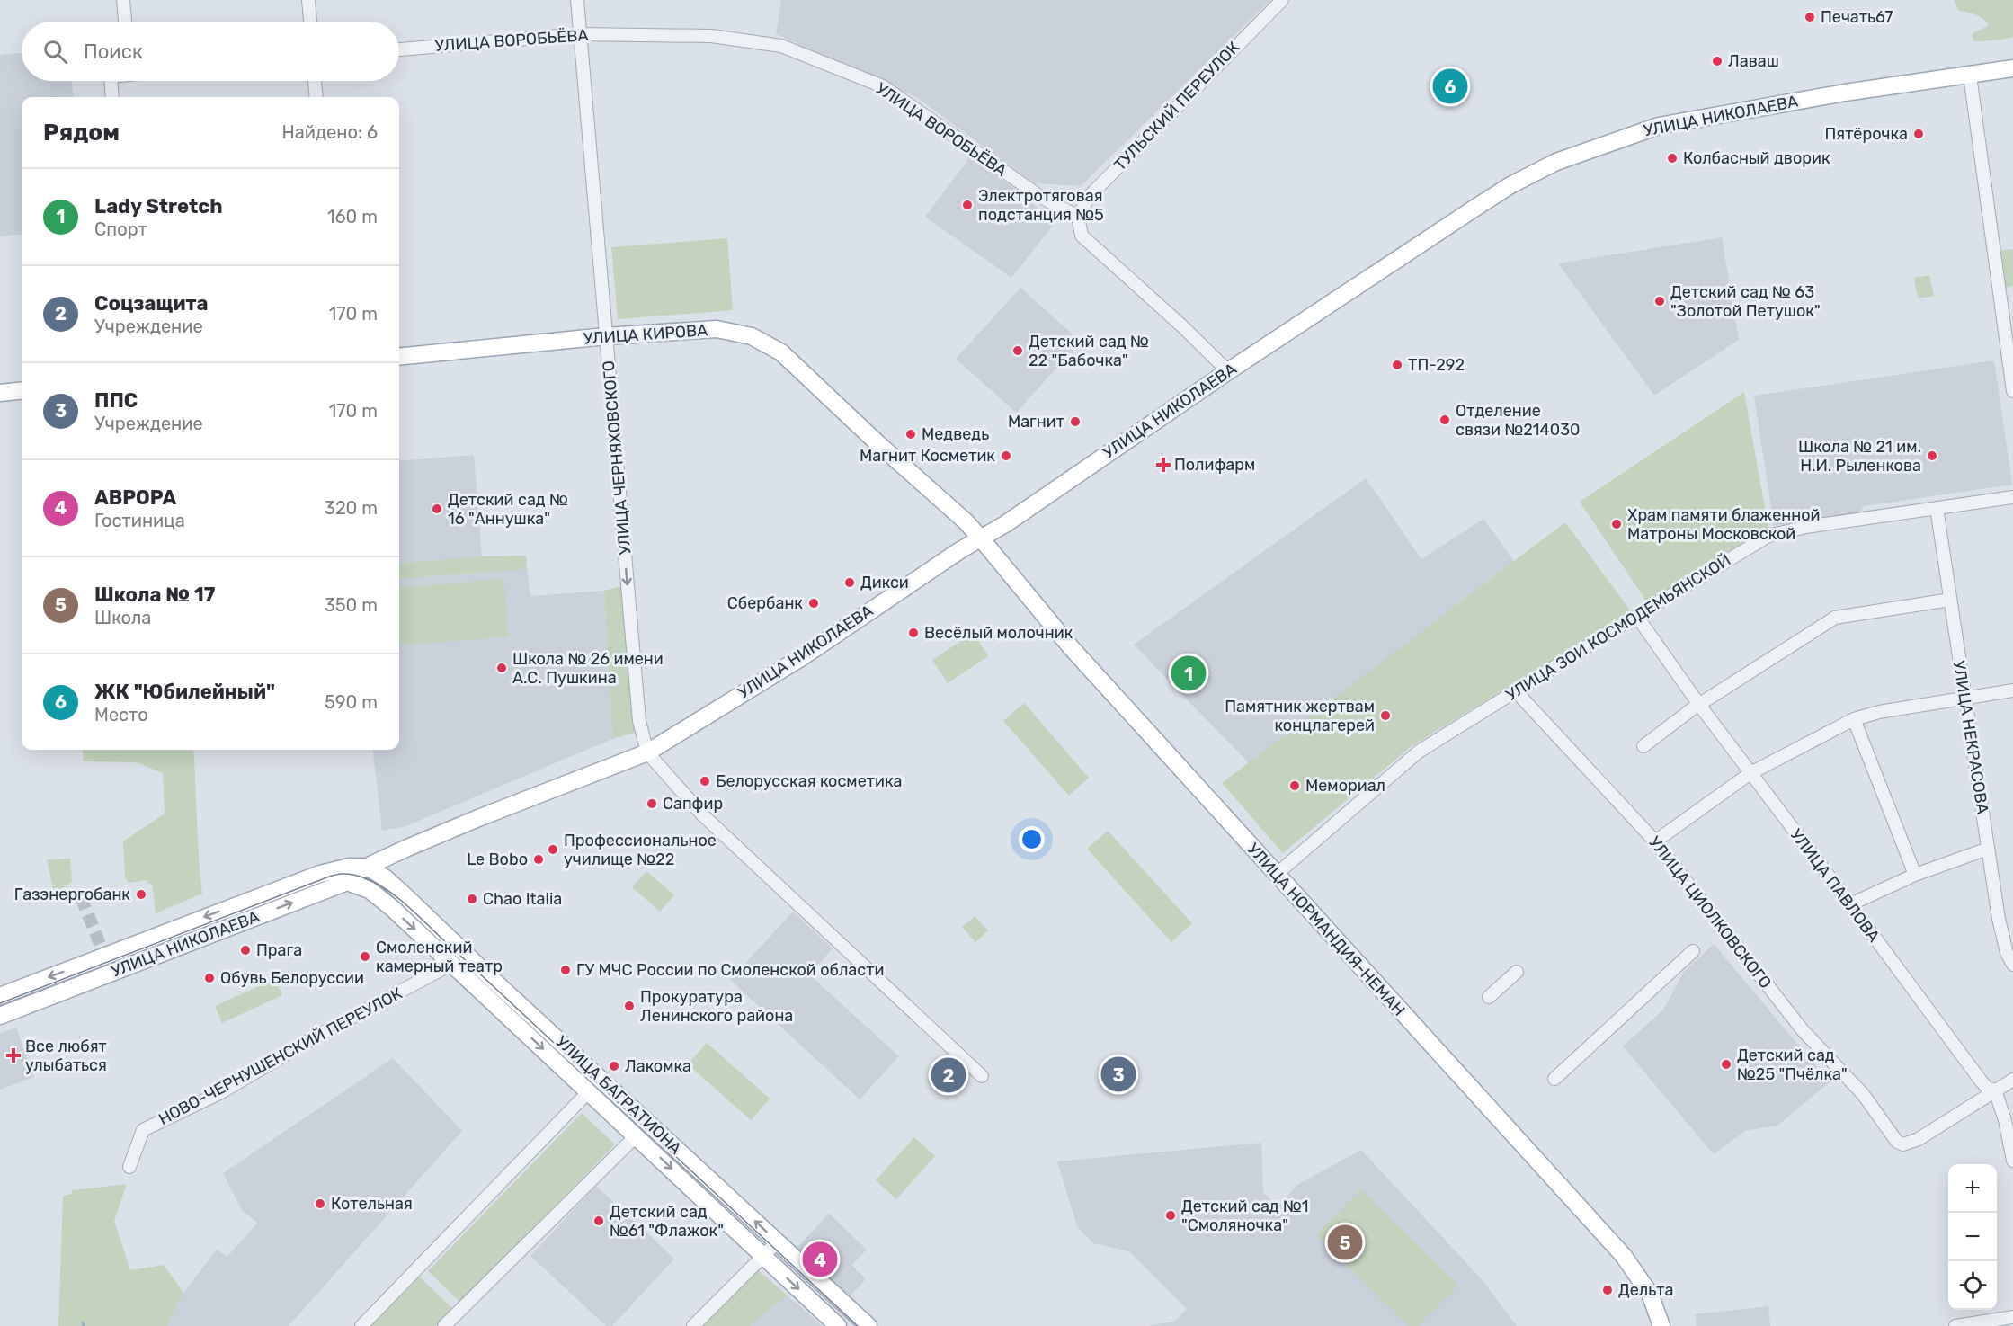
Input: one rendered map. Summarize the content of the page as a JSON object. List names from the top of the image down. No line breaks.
{"streets":{"main road":["УЛИЦА НИКОЛАЕВА","УЛИЦА КИРОВА","УЛИЦА НОРМАНДИЯ-НЕМАН","УЛИЦА БАГРАТИОНА"],"street":["УЛИЦА ВОРОБЬЁВА","ТУЛЬСКИЙ ПЕРЕУЛОК","УЛИЦА ЧЕРНЯХОВСКОГО","УЛИЦА ЗОИ КОСМОДЕМЬЯНСКОЙ","УЛИЦА НЕКРАСОВА","УЛИЦА ПАВЛОВА","УЛИЦА ЦИОЛКОВСКОГО","НОВО-ЧЕРНУШЕНСКИЙ ПЕРЕУЛОК"]},"crossings":[["УЛИЦА ВОРОБЬЁВА","ТУЛЬСКИЙ ПЕРЕУЛОК"],["УЛИЦА ВОРОБЬЁВА","УЛИЦА ЧЕРНЯХОВСКОГО"],["УЛИЦА НИКОЛАЕВА","УЛИЦА КИРОВА"],["УЛИЦА НИКОЛАЕВА","УЛИЦА ЧЕРНЯХОВСКОГО"],["УЛИЦА НИКОЛАЕВА","УЛИЦА НОРМАНДИЯ-НЕМАН"],["УЛИЦА НИКОЛАЕВА","УЛИЦА БАГРАТИОНА"],["УЛИЦА КИРОВА","УЛИЦА ЧЕРНЯХОВСКОГО"],["УЛИЦА КИРОВА","УЛИЦА НОРМАНДИЯ-НЕМАН"],["УЛИЦА ЗОИ КОСМОДЕМЬЯНСКОЙ","УЛИЦА НЕКРАСОВА"],["УЛИЦА ЗОИ КОСМОДЕМЬЯНСКОЙ","УЛИЦА ПАВЛОВА"],["УЛИЦА ЗОИ КОСМОДЕМЬЯНСКОЙ","УЛИЦА ЦИОЛКОВСКОГО"],["УЛИЦА ЗОИ КОСМОДЕМЬЯНСКОЙ","УЛИЦА НОРМАНДИЯ-НЕМАН"],["УЛИЦА ПАВЛОВА","УЛИЦА ЦИОЛКОВСКОГО"],["НОВО-ЧЕРНУШЕНСКИЙ ПЕРЕУЛОК","УЛИЦА БАГРАТИОНА"]],"one_way":["УЛИЦА ЧЕРНЯХОВСКОГО"],"places":{"other":["Печать67","Лаваш","Пятёрочка","Колбасный дворик","Электротяговая подстанция №5","Детский сад № 63 \"Золотой Петушок\"","Детский сад № 22 \"Бабочка\"","ТП-292","Отделение связи №214030","Магнит","Медведь","Магнит Косметик","Школа № 21 им. Н.И. Рыленкова","Детский сад № 16 \"Аннушка\"","Храм памяти блаженной Матроны Московской","Дикси","Сбербанк","Весёлый молочник","Школа № 26 имени А.С. Пушкина","Памятник жертвам концлагерей","Белорусская косметика","Мемориал","Сапфир","Профессиональное училище №22","Le Bobo","Газэнергобанк","Chao Italia","Прага","Смоленский камерный театр","ГУ МЧС России по Смоленской области","Обувь Белоруссии","Прокуратура Ленинского района","Детский сад №25 \"Пчёлка\"","Лакомка","Котельная","Детский сад №1 \"Смоляночка\"","Детский сад №61 \"Флажок\"","Дельта"],"health":["Полифарм","Все любят улыбаться"]},"page":{"search":"Поиск","pins":["6","1","3","2","5","4"],"heading":["Рядом","Найдено: 6"],"list":[{"mark":"1","name":"Lady Stretch","note":"Спорт","value":"160 m"},{"mark":"2","name":"Соцзащита","note":"Учреждение","value":"170 m"},{"mark":"3","name":"ППС","note":"Учреждение","value":"170 m"},{"mark":"4","name":"ABPOPA","note":"Гостиница","value":"320 m"},{"mark":"5","name":"Школа № 17","note":"Школа","value":"350 m"},{"mark":"6","name":"ЖК \"Юбилейный\"","note":"Место","value":"590 m"}],"map_buttons":["+","−"]}}
